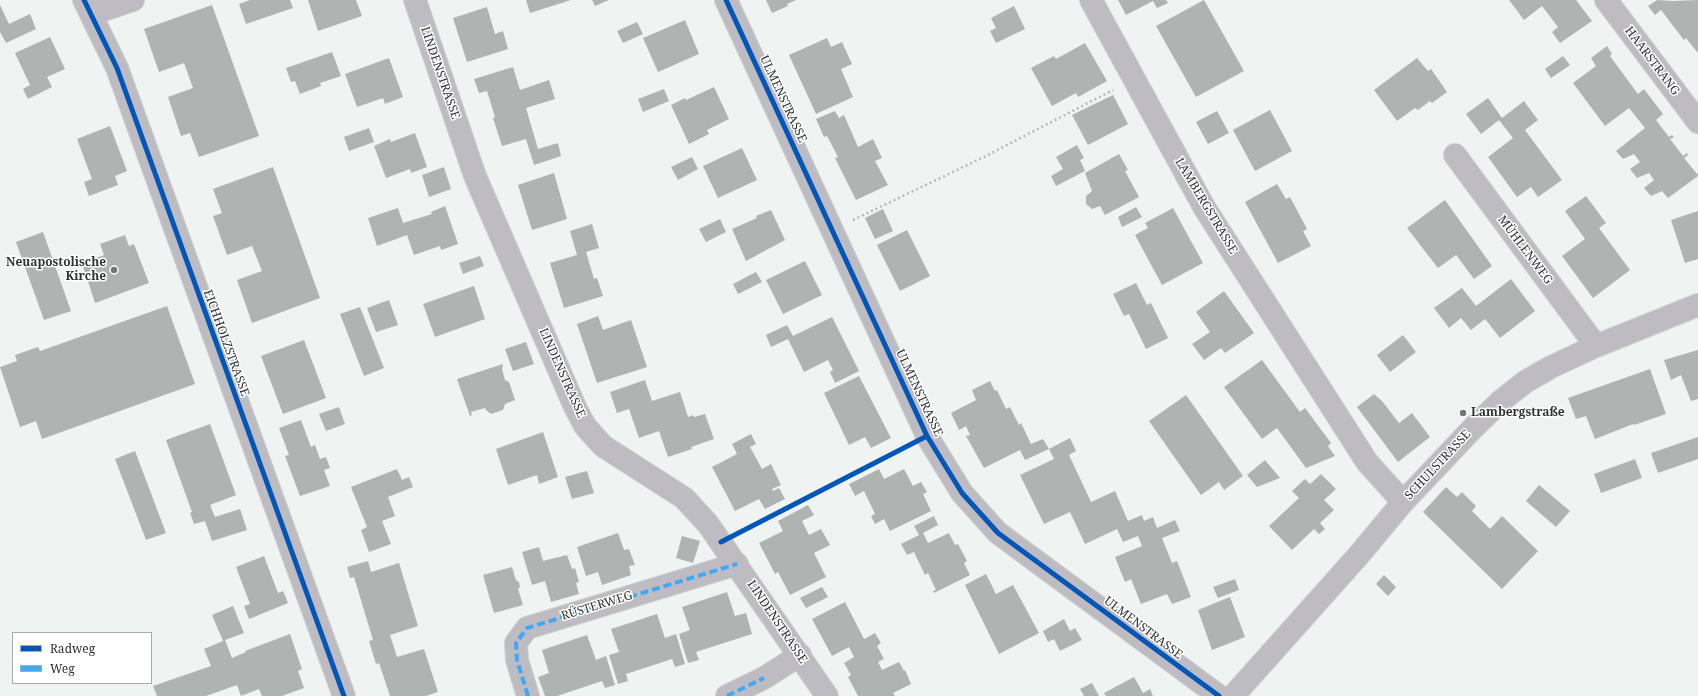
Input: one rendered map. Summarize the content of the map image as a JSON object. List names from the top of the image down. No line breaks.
{"streets":{"street":["HAARSTRANG","LINDENSTRASSE","ULMENSTRASSE","LAMBERGSTRASSE","MÜHLENWEG","EICHHOLZSTRASSE","SCHULSTRASSE","RÜSTERWEG"]},"crossings":[["LINDENSTRASSE","RÜSTERWEG"],["LAMBERGSTRASSE","SCHULSTRASSE"],["MÜHLENWEG","SCHULSTRASSE"]],"places":["Neuapostolische Kirche","Lambergstraße"],"legend":["Radweg","Weg"]}
